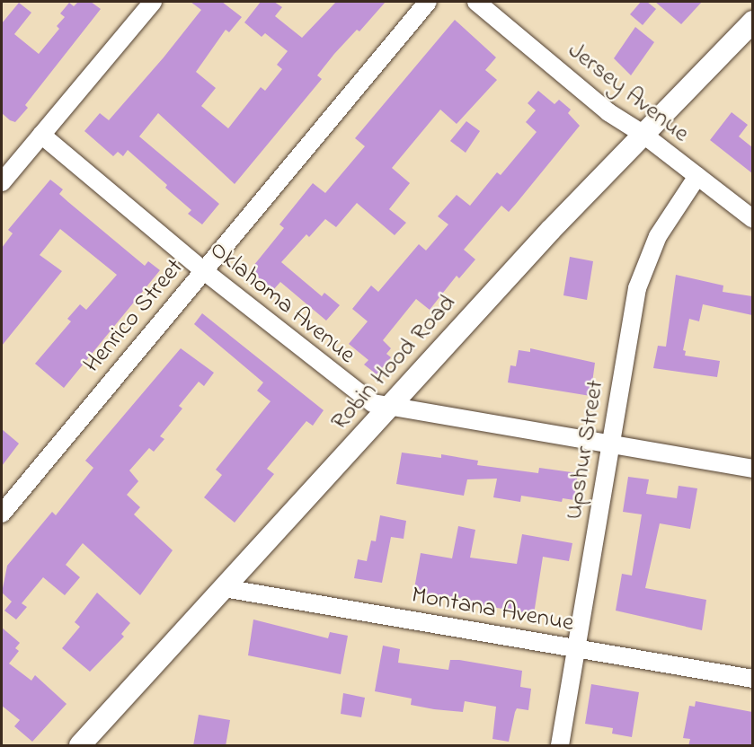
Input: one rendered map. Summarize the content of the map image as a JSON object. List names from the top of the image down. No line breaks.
{"streets":{"street":["Jersey Avenue","Oklahoma Avenue","Henrico Street","Robin Hood Road","Upshur Street","Montana Avenue"]},"crossings":[["Jersey Avenue","Robin Hood Road"],["Jersey Avenue","Upshur Street"],["Oklahoma Avenue","Henrico Street"],["Oklahoma Avenue","Robin Hood Road"],["Oklahoma Avenue","Upshur Street"],["Robin Hood Road","Montana Avenue"],["Upshur Street","Montana Avenue"]]}
